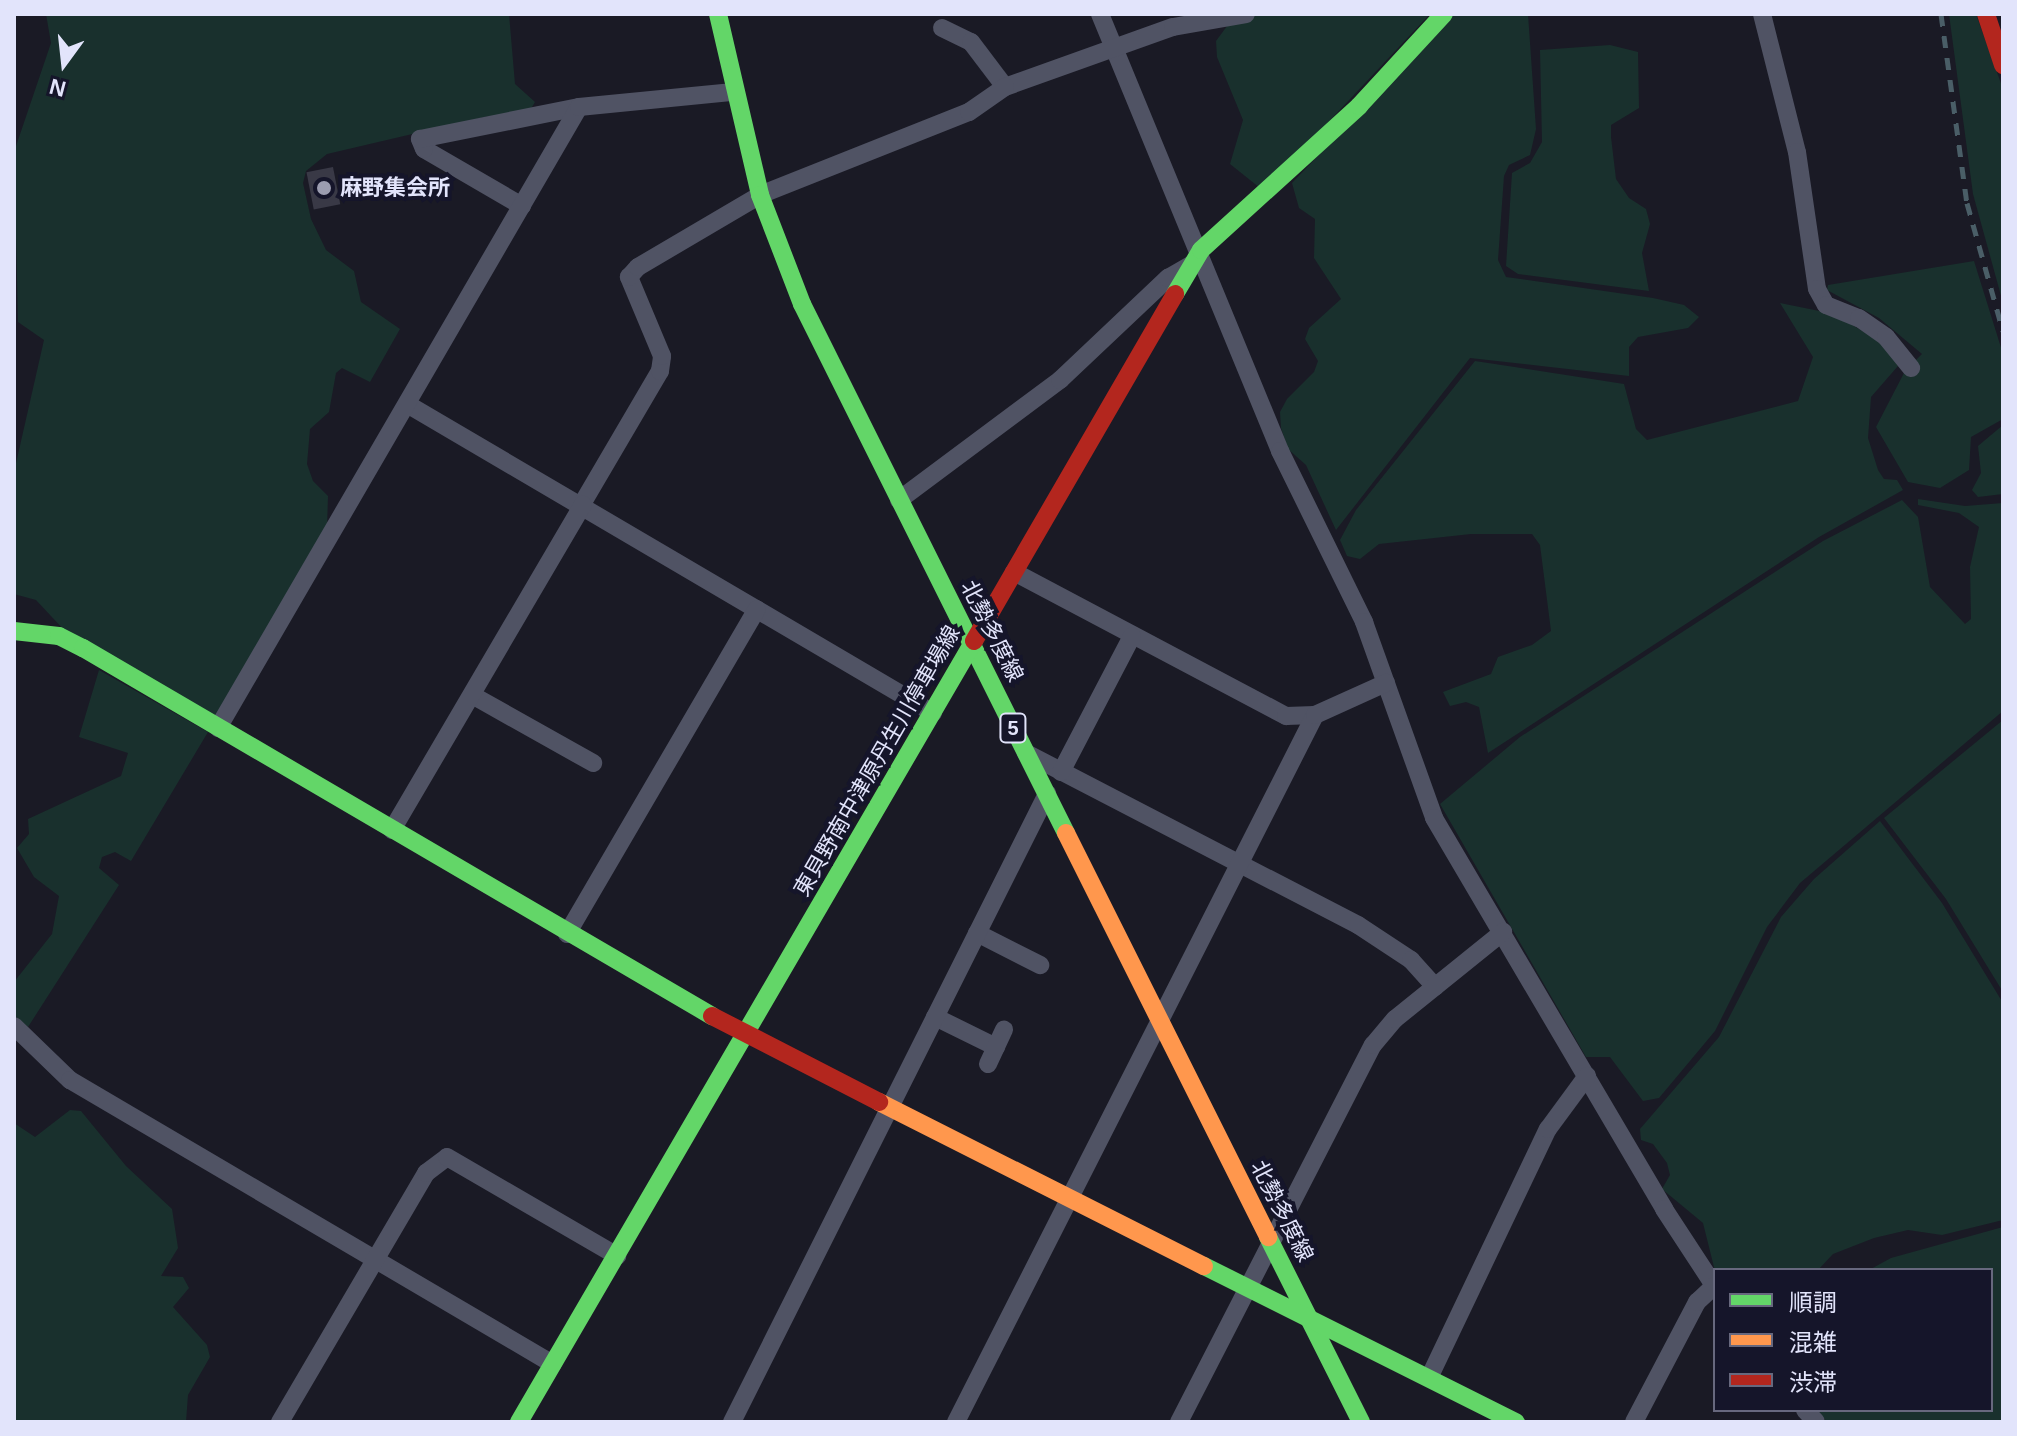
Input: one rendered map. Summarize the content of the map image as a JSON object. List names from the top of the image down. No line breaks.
{"streets":{"main road":["北勢多度線","5","東貝野南中津原丹生川停車場線"]},"crossings":[["北勢多度線","東貝野南中津原丹生川停車場線"]],"places":["麻野集会所"],"legend":["順調","混雑","渋滞"],"north":"bottom"}
